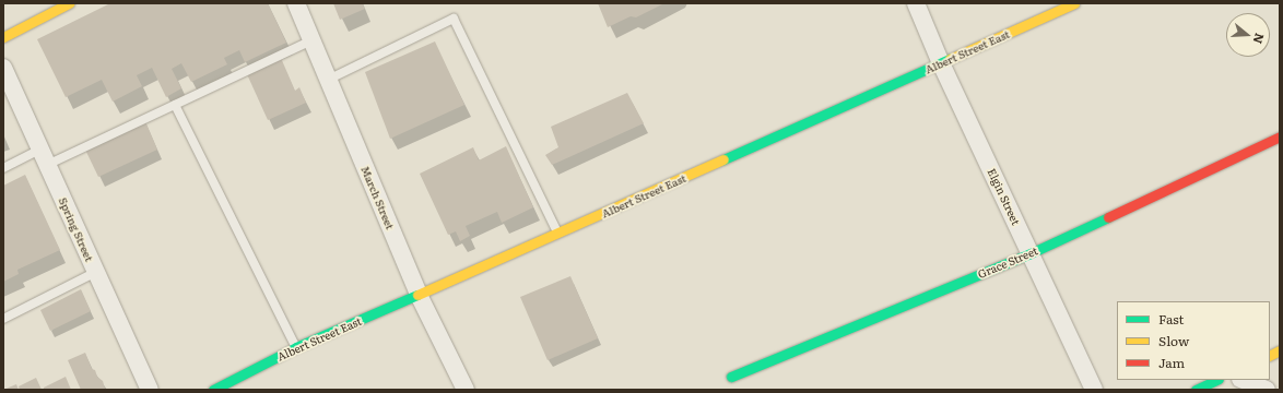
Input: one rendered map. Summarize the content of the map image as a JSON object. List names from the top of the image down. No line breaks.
{"streets":{"main road":["Albert Street East","Grace Street"],"street":["Elgin Street","March Street","Spring Street"]},"crossings":[["Albert Street East","Elgin Street"],["Albert Street East","March Street"],["Elgin Street","Grace Street"]],"legend":["Fast","Slow","Jam"],"north":"right"}
